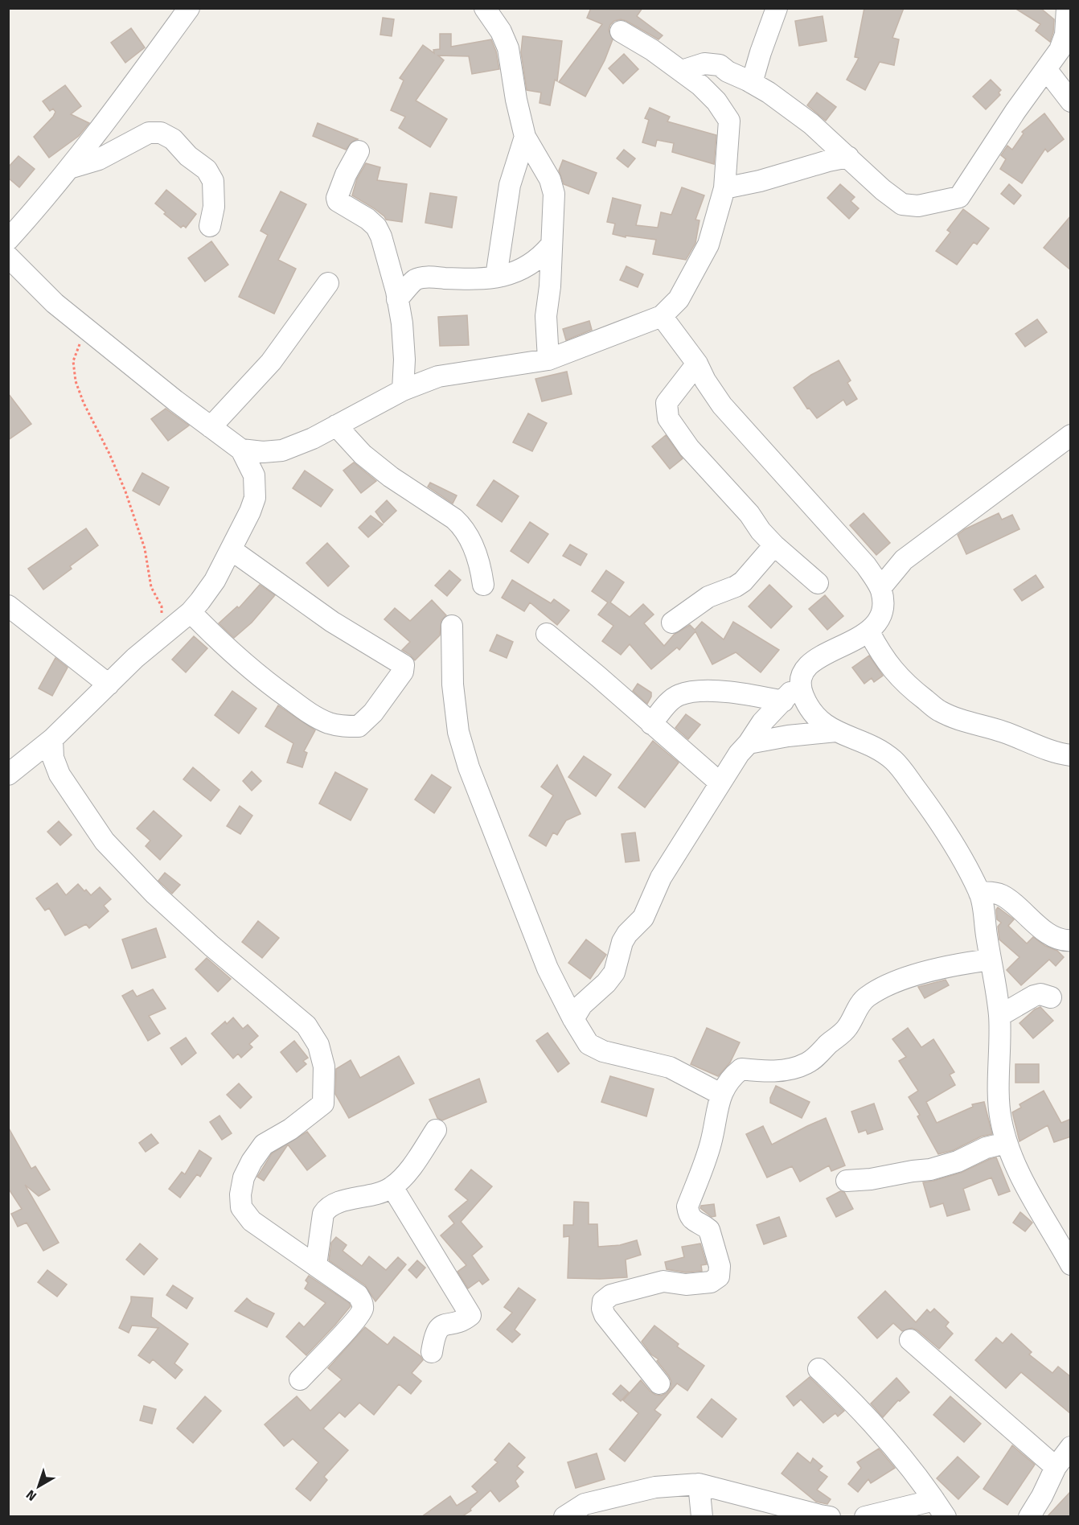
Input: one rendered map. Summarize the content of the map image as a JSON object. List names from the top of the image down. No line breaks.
{"north":"bottom left"}
